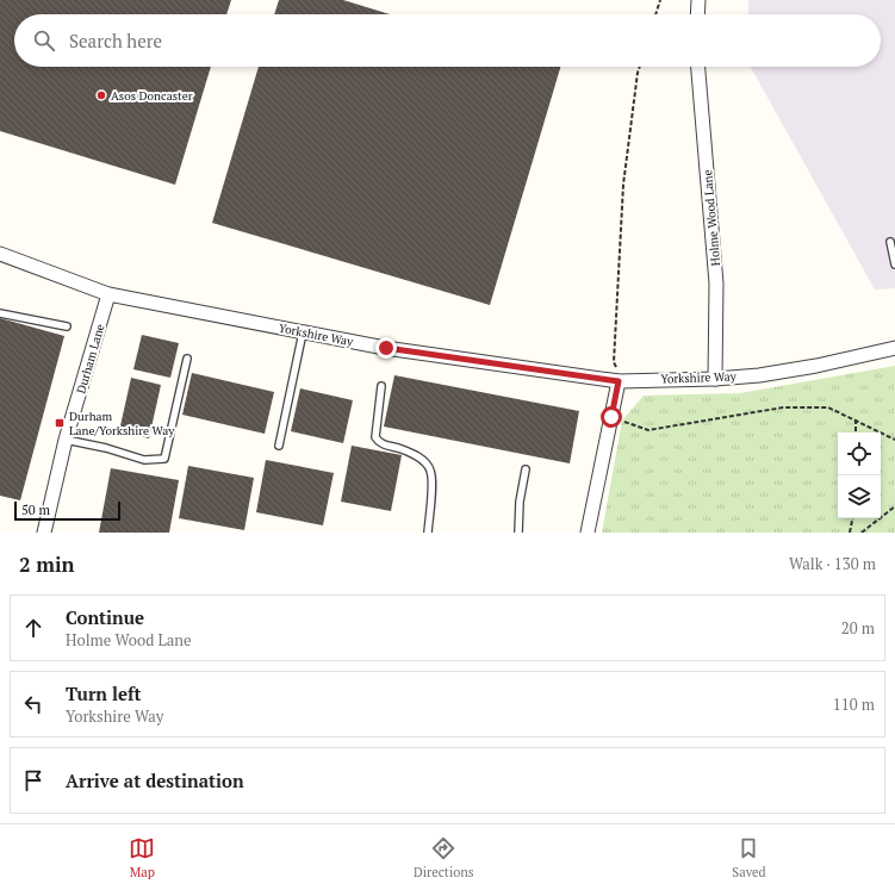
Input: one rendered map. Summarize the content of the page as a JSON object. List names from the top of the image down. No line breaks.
{"streets":{"street":["Holme Wood Lane","Yorkshire Way","Durham Lane"]},"crossings":[["Holme Wood Lane","Yorkshire Way"],["Yorkshire Way","Durham Lane"]],"places":{"other":["Asos Doncaster"],"transit":["Durham Lane/Yorkshire Way"]},"scale_bar":"50 m","page":{"search":"Search here","scale":"50 m","heading":["2 min","Walk · 130 m"],"list":[["Continue","Holme Wood Lane","20 m"],["Turn left","Yorkshire Way","110 m"],"Arrive at destination"],"nav":["Map","Directions","Saved"]}}
